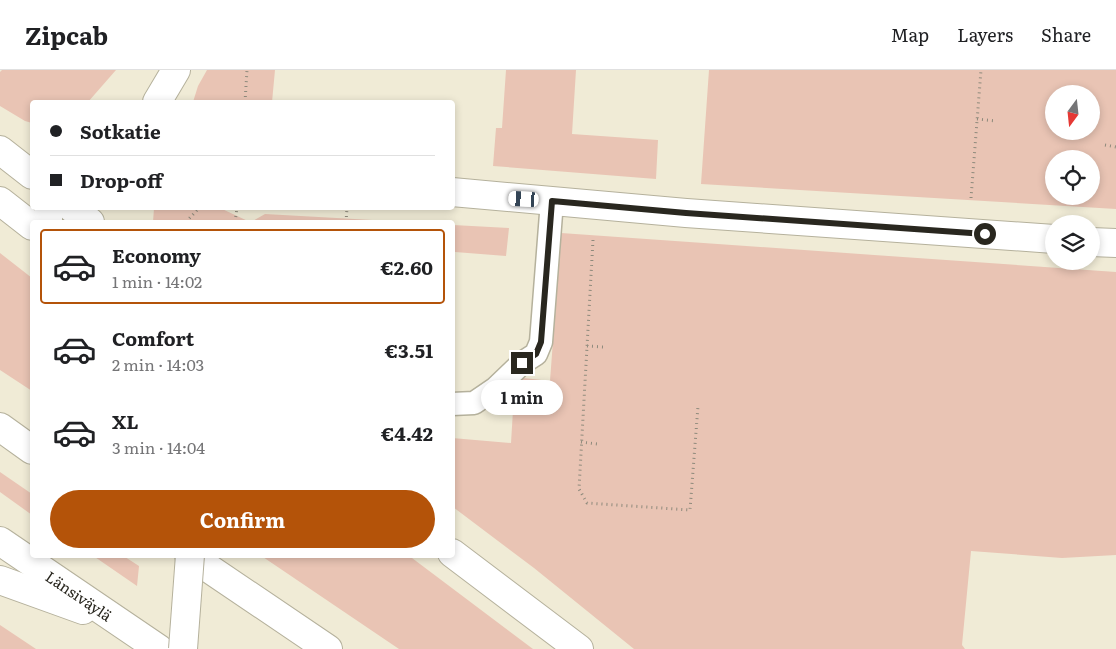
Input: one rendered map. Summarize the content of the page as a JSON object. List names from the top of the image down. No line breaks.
{"streets":{"main road":["Länsiväylä"]},"north":"bottom","page":{"header":"Zipcab","nav":["Map","Layers","Share"],"banner":["Sotkatie","Drop-off"],"list":[{"name":"Economy","note":"1 min · 14:02","value":"€2.60"},{"name":"Comfort","note":"2 min · 14:03","value":"€3.51"},{"name":"XL","note":"3 min · 14:04","value":"€4.42"}],"bubble":"1 min","buttons":"Confirm"}}
